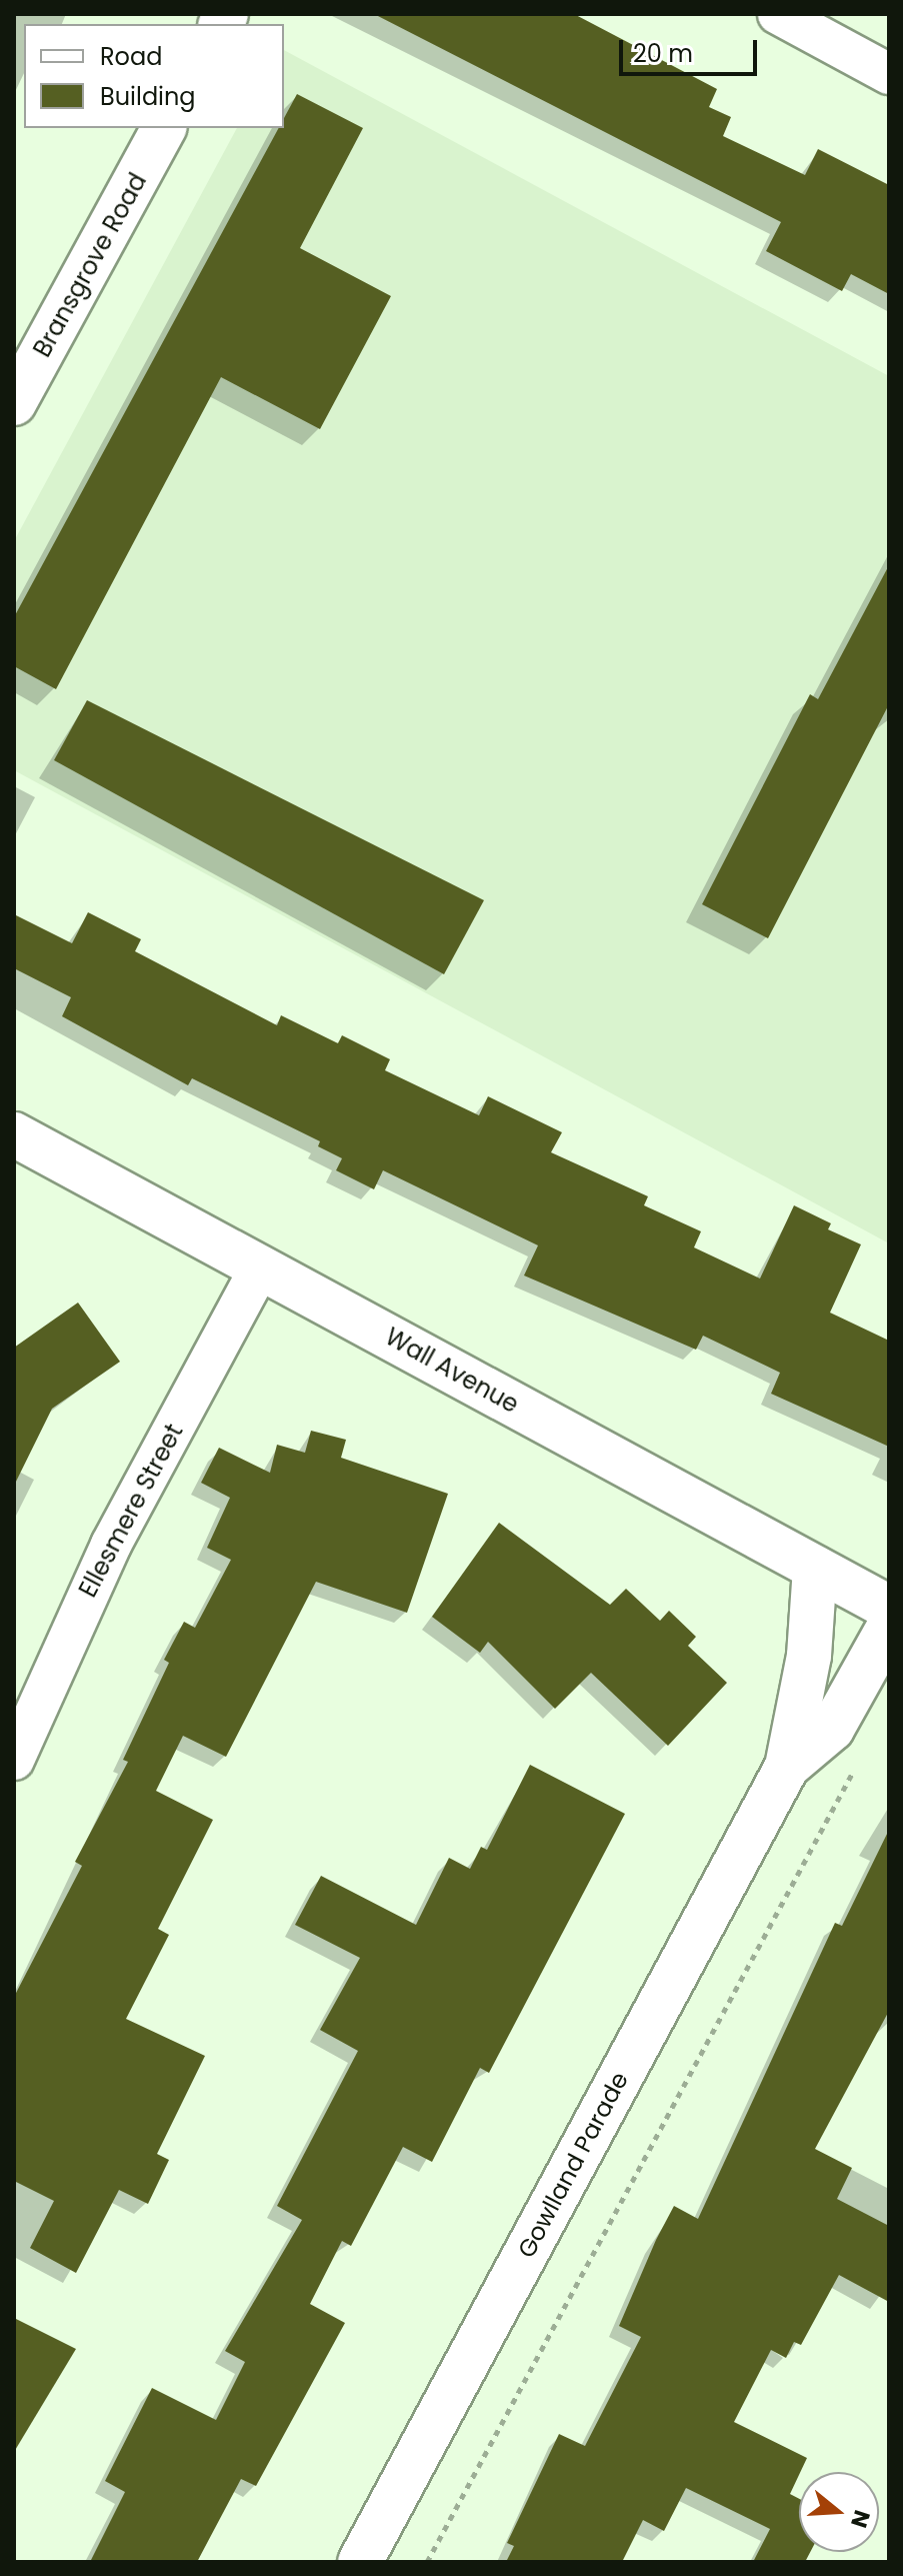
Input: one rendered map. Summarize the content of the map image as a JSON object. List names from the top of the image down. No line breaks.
{"streets":{"street":["Bransgrove Road","Wall Avenue","Ellesmere Street","Gowlland Parade"]},"crossings":[["Wall Avenue","Ellesmere Street"],["Wall Avenue","Gowlland Parade"]],"legend":["Road","Building"],"scale_bar":"20 m","north":"right"}
